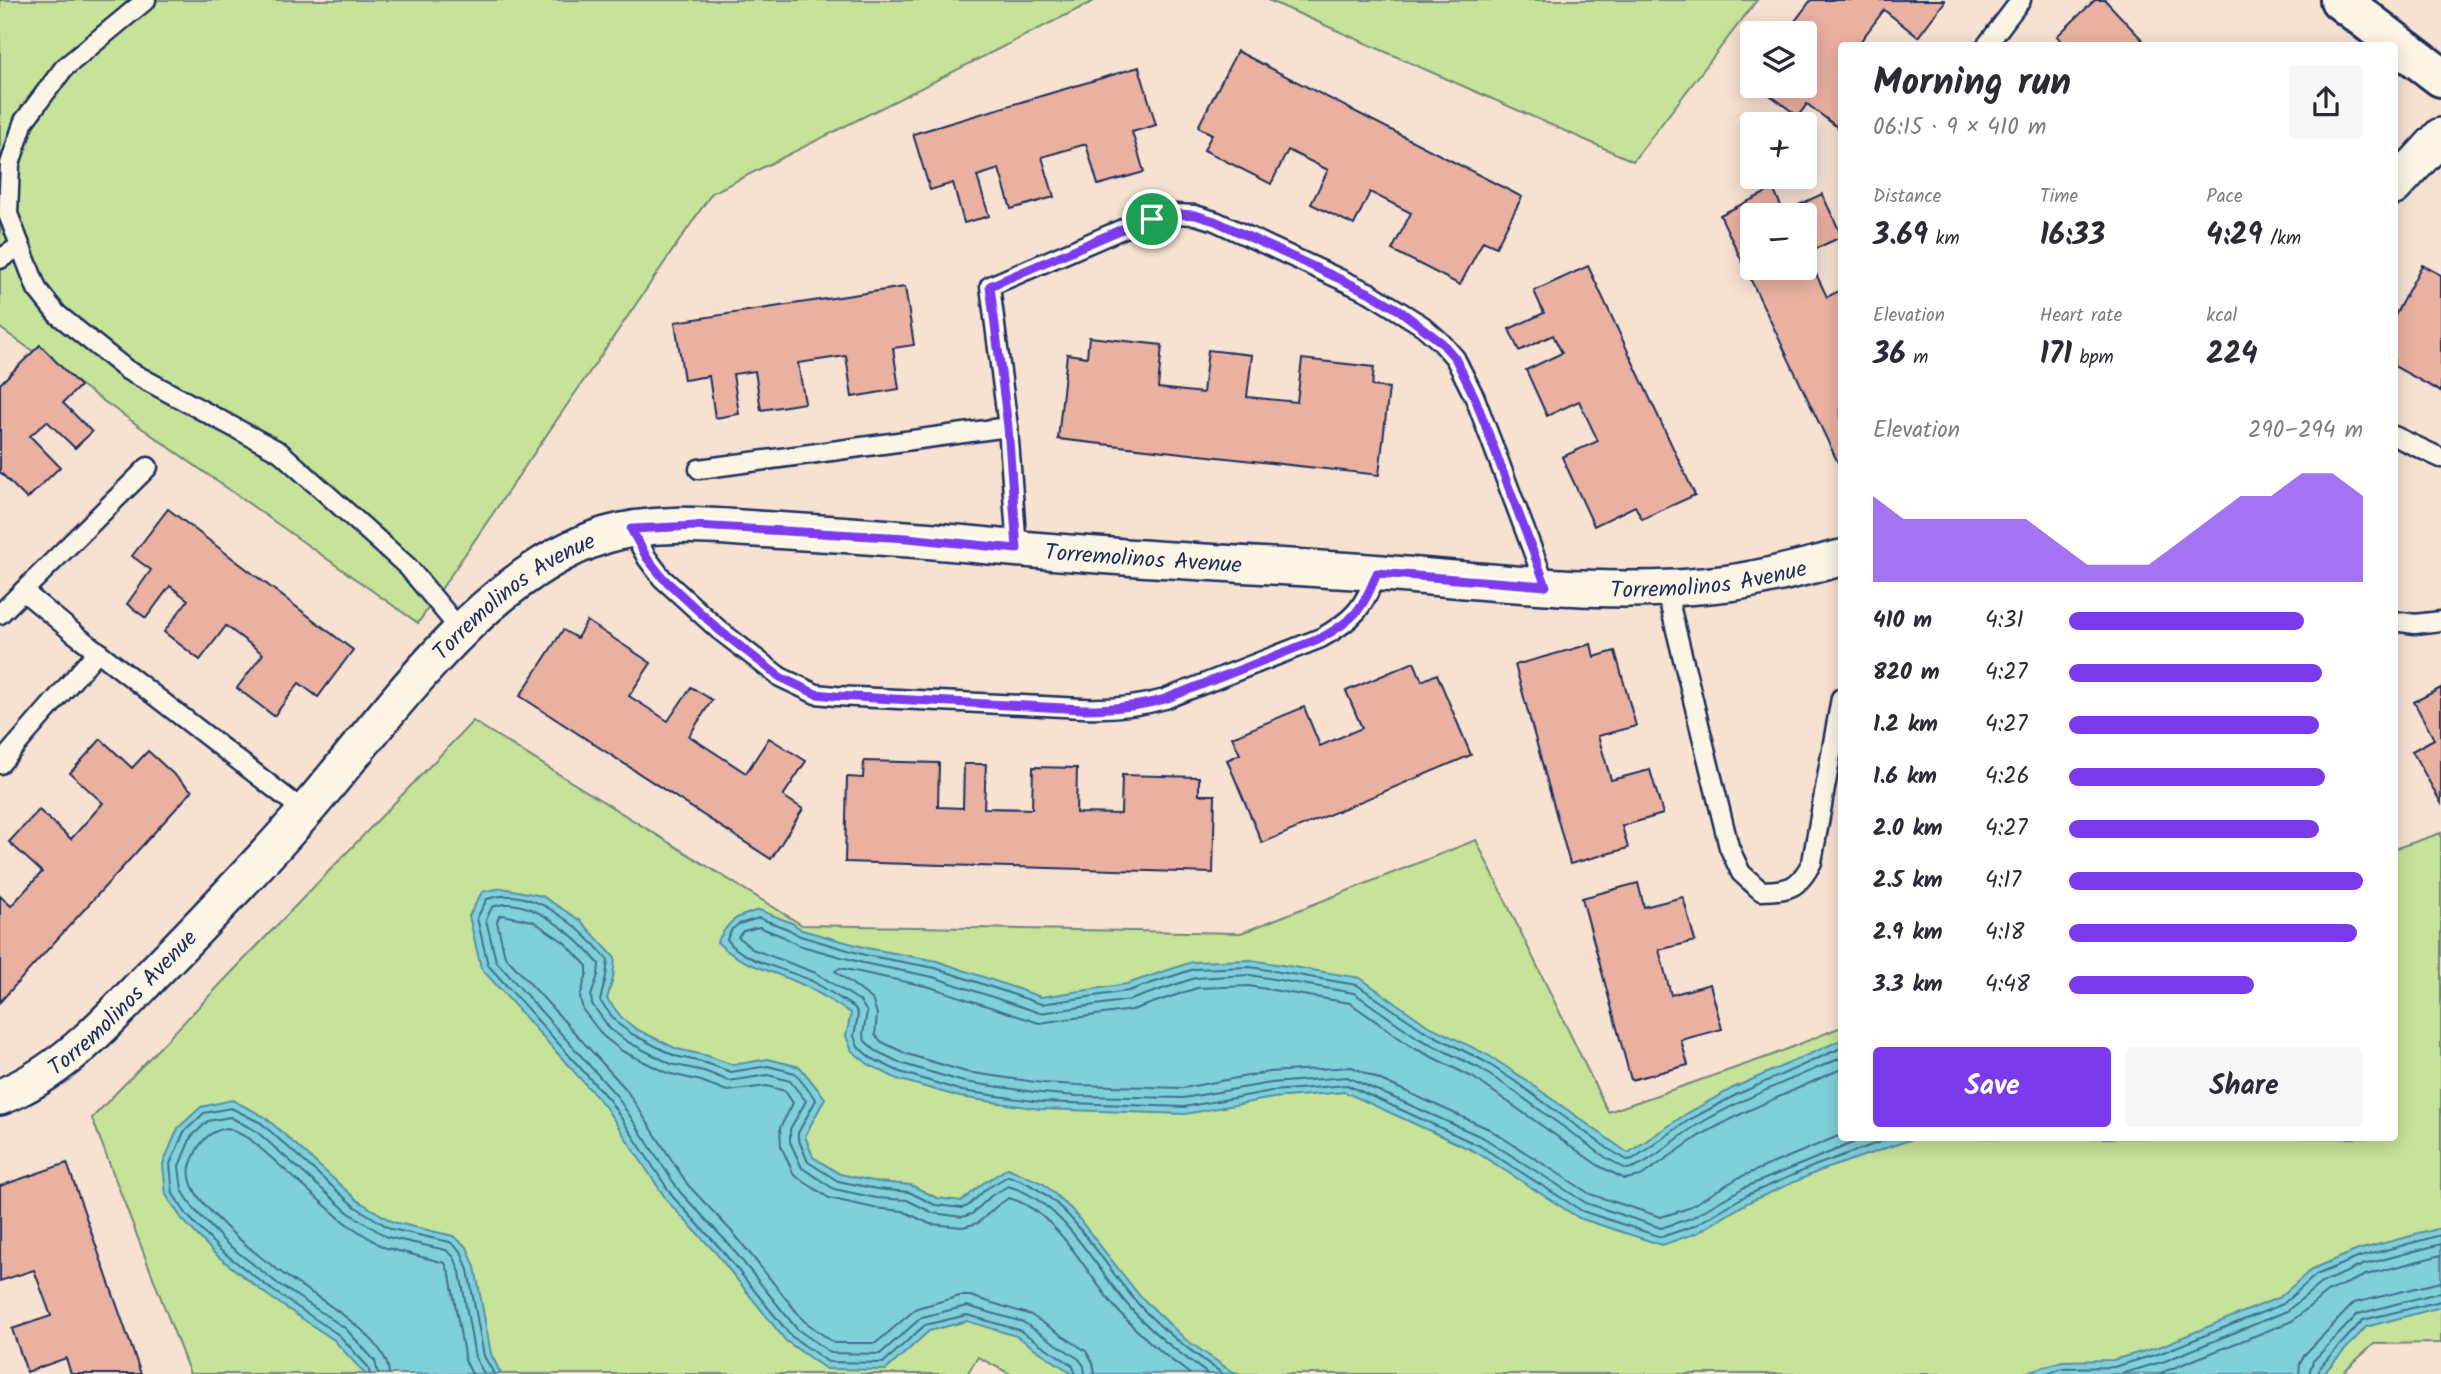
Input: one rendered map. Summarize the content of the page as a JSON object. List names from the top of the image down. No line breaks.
{"streets":{"street":["Torremolinos Avenue"]},"page":{"map_buttons":["+","−"],"heading":["Morning run","06:15 · 9 × 410 m"],"stats":[["Distance","3.69 km"],["Time","16:33"],["Pace","4:29 /km"],["Elevation","36 m"],["Heart rate","171 bpm"],["kcal","224"]],"chart":["Elevation","290–294 m"],"list":[{"name":"410 m","note":"4:31"},{"name":"820 m","note":"4:27"},{"name":"1.2 km","note":"4:27"},{"name":"1.6 km","note":"4:26"},{"name":"2.0 km","note":"4:27"},{"name":"2.5 km","note":"4:17"},{"name":"2.9 km","note":"4:18"},{"name":"3.3 km","note":"4:48"}],"buttons":["Save","Share"]}}
